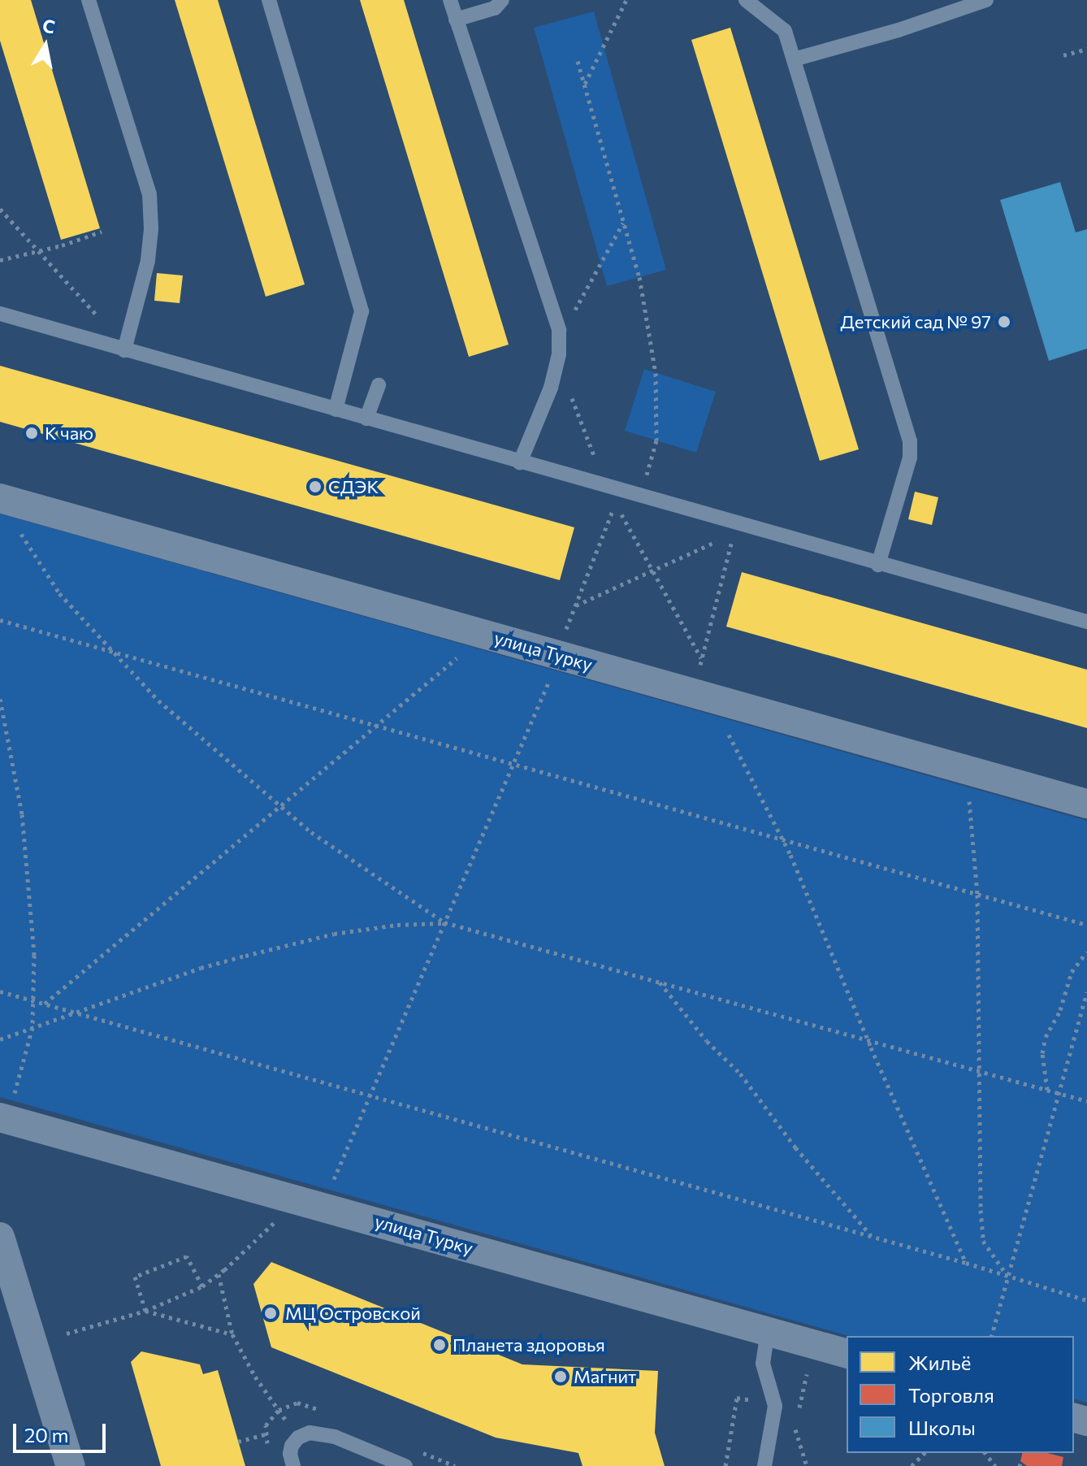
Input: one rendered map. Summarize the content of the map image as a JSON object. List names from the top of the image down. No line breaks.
{"streets":{"street":["улица Турку"]},"places":["Детский сад № 97","К чаю","СДЭК","МЦ Островской","Планета здоровья","Магнит"],"legend":["Жильё","Торговля","Школы"],"scale_bar":"20 m","north":"top"}
